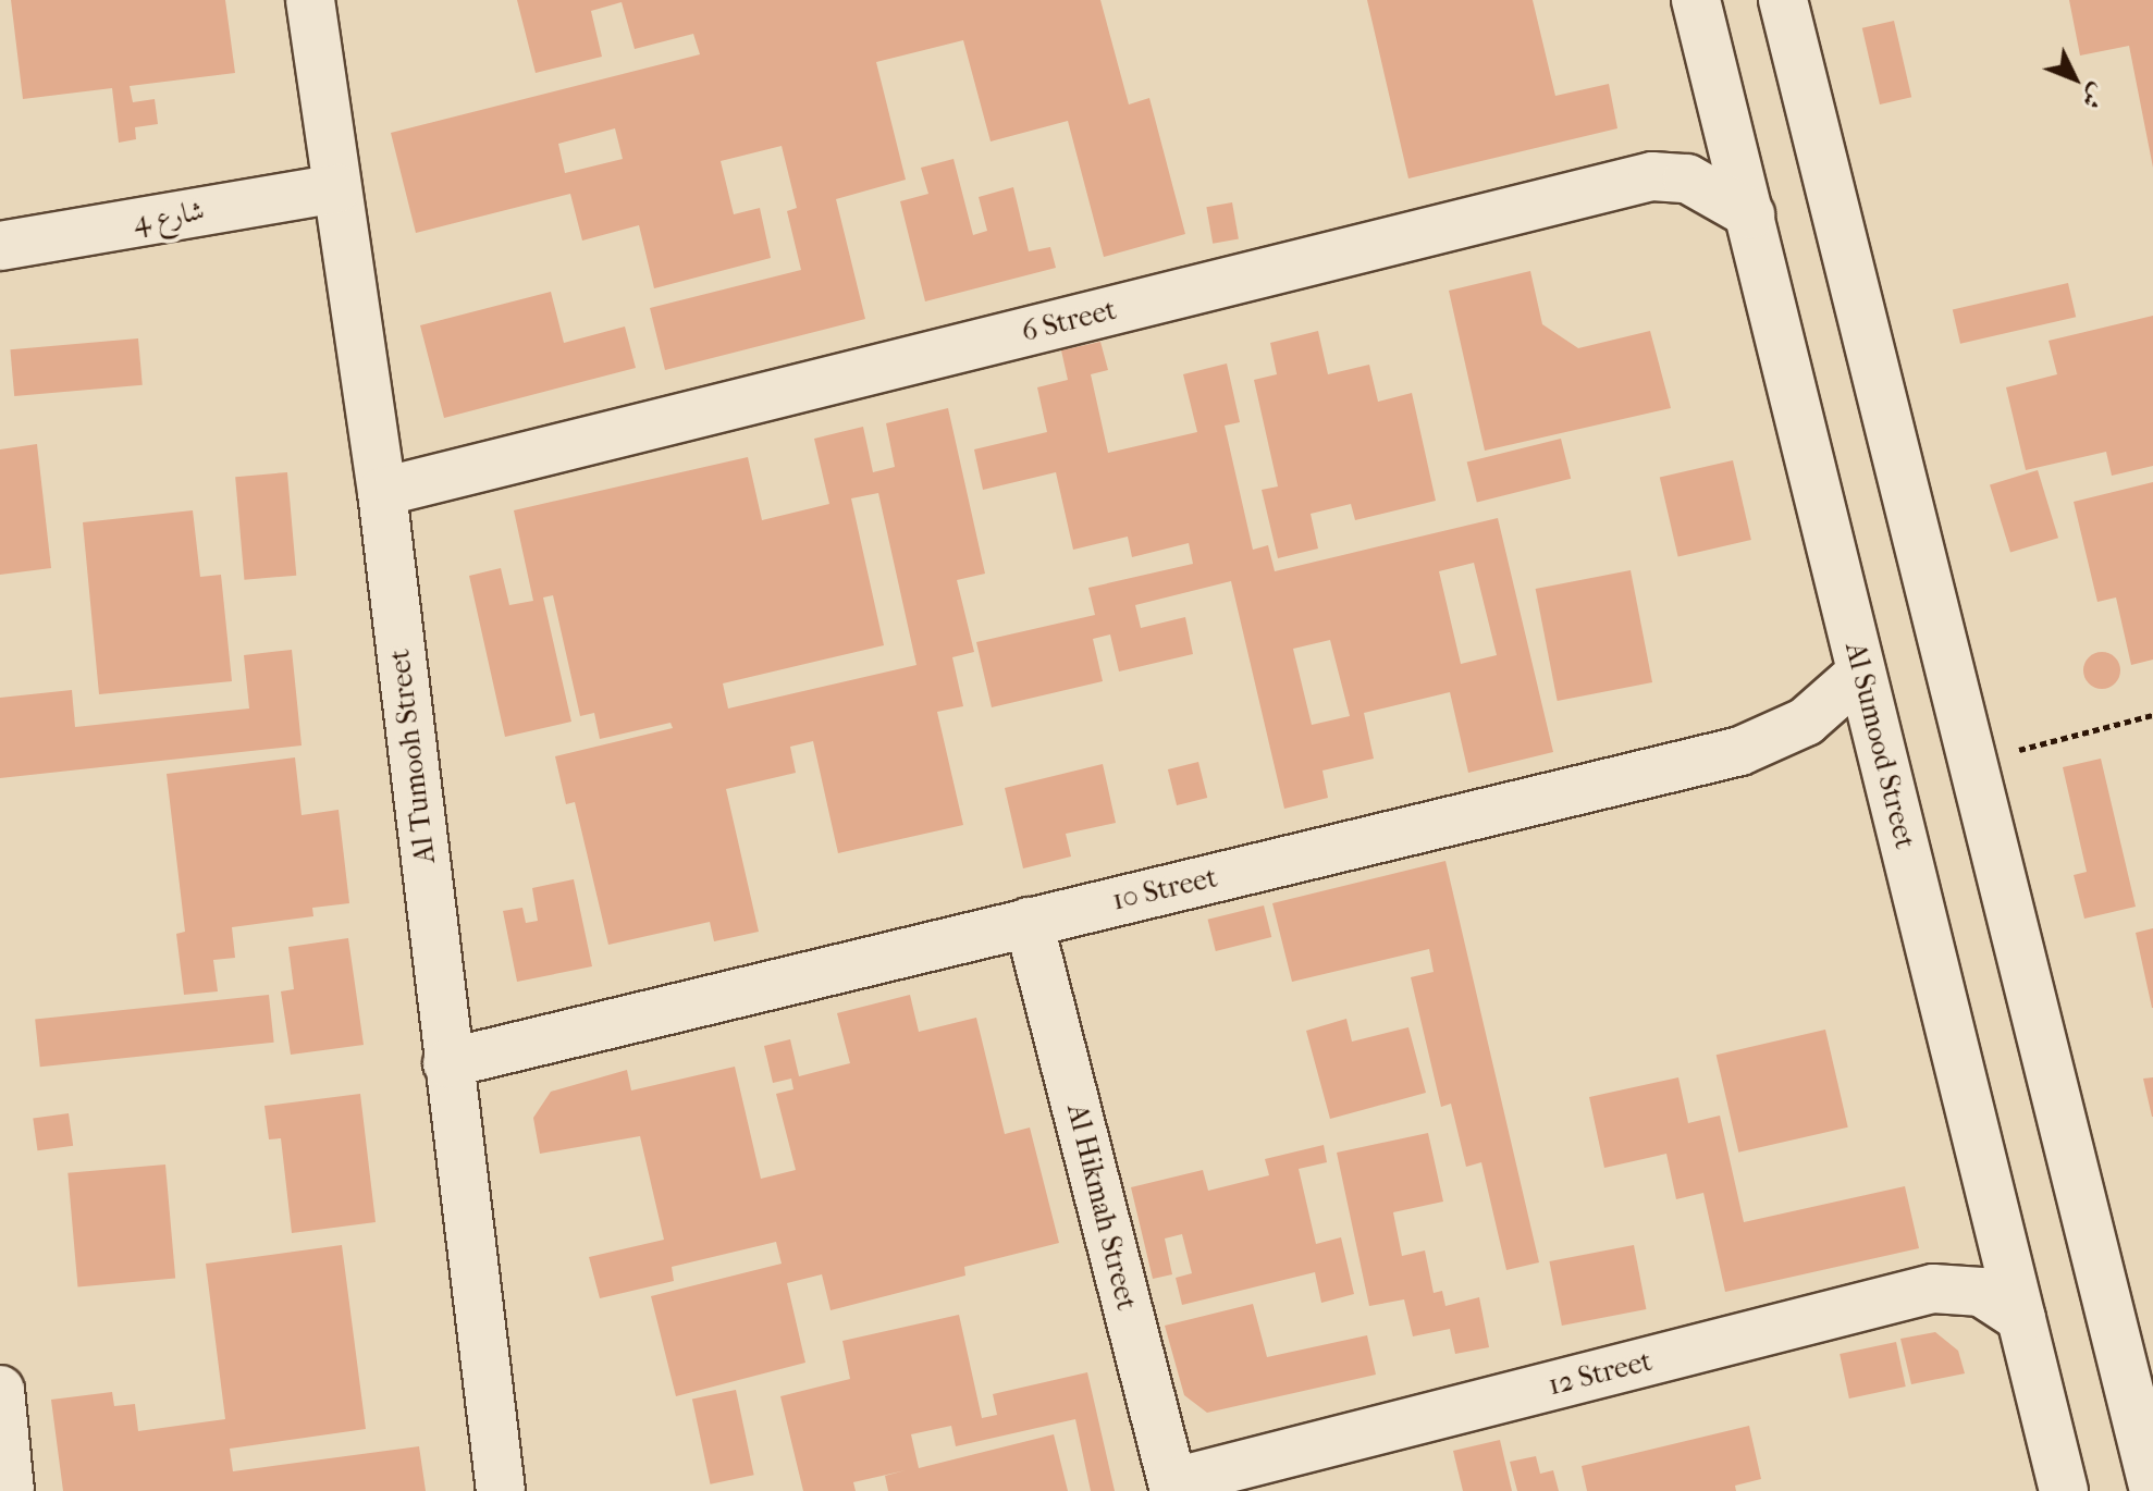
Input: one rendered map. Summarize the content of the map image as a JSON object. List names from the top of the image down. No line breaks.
{"streets":{"street":["شارع 4","6 Street","Al Sumood Street","Al Tumooh Street","10 Street","Al Hikmah Street","12 Street"]},"crossings":[["شارع 4","Al Tumooh Street"],["6 Street","Al Sumood Street"],["6 Street","Al Tumooh Street"],["Al Sumood Street","10 Street"],["Al Sumood Street","12 Street"],["Al Tumooh Street","10 Street"],["10 Street","Al Hikmah Street"],["Al Hikmah Street","12 Street"]],"north":"bottom right"}
